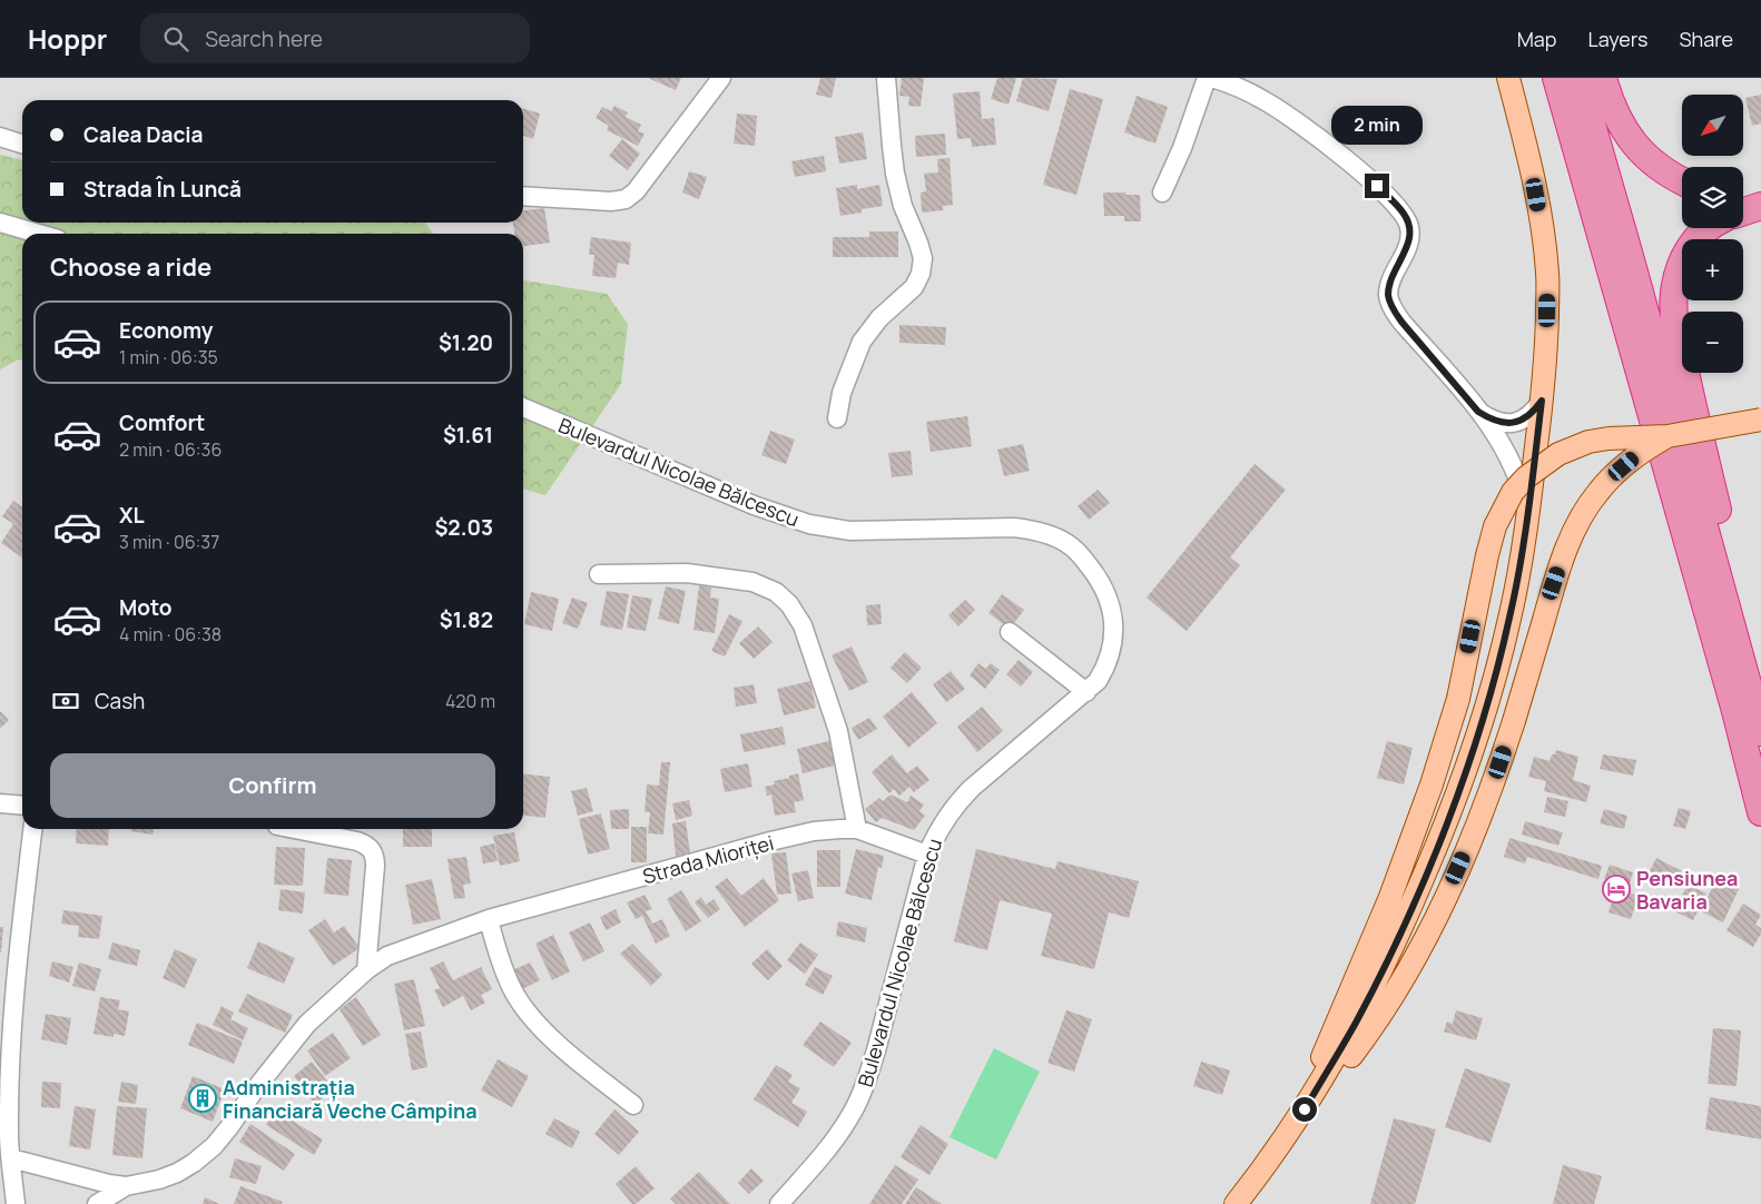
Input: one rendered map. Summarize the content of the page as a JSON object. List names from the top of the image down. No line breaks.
{"streets":{"street":["Bulevardul Nicolae Bălcescu","Strada Mioriței"]},"crossings":[["Bulevardul Nicolae Bălcescu","Strada Mioriței"]],"places":{"hotel":["Pensiunea Bavaria"],"building":["Administrația Financiară Veche Câmpina"]},"north":"bottom left","page":{"header":"Hoppr","search":"Search here","nav":["Map","Layers","Share"],"map_buttons":["+","−"],"banner":["Calea Dacia","Strada În Luncă"],"bubble":"2 min","heading":"Choose a ride","list":[{"name":"Economy","note":"1 min · 06:35","value":"$1.20"},{"name":"Comfort","note":"2 min · 06:36","value":"$1.61"},{"name":"XL","note":"3 min · 06:37","value":"$2.03"},{"name":"Moto","note":"4 min · 06:38","value":"$1.82"}],"pay":["Cash","420 m"],"buttons":"Confirm"}}
